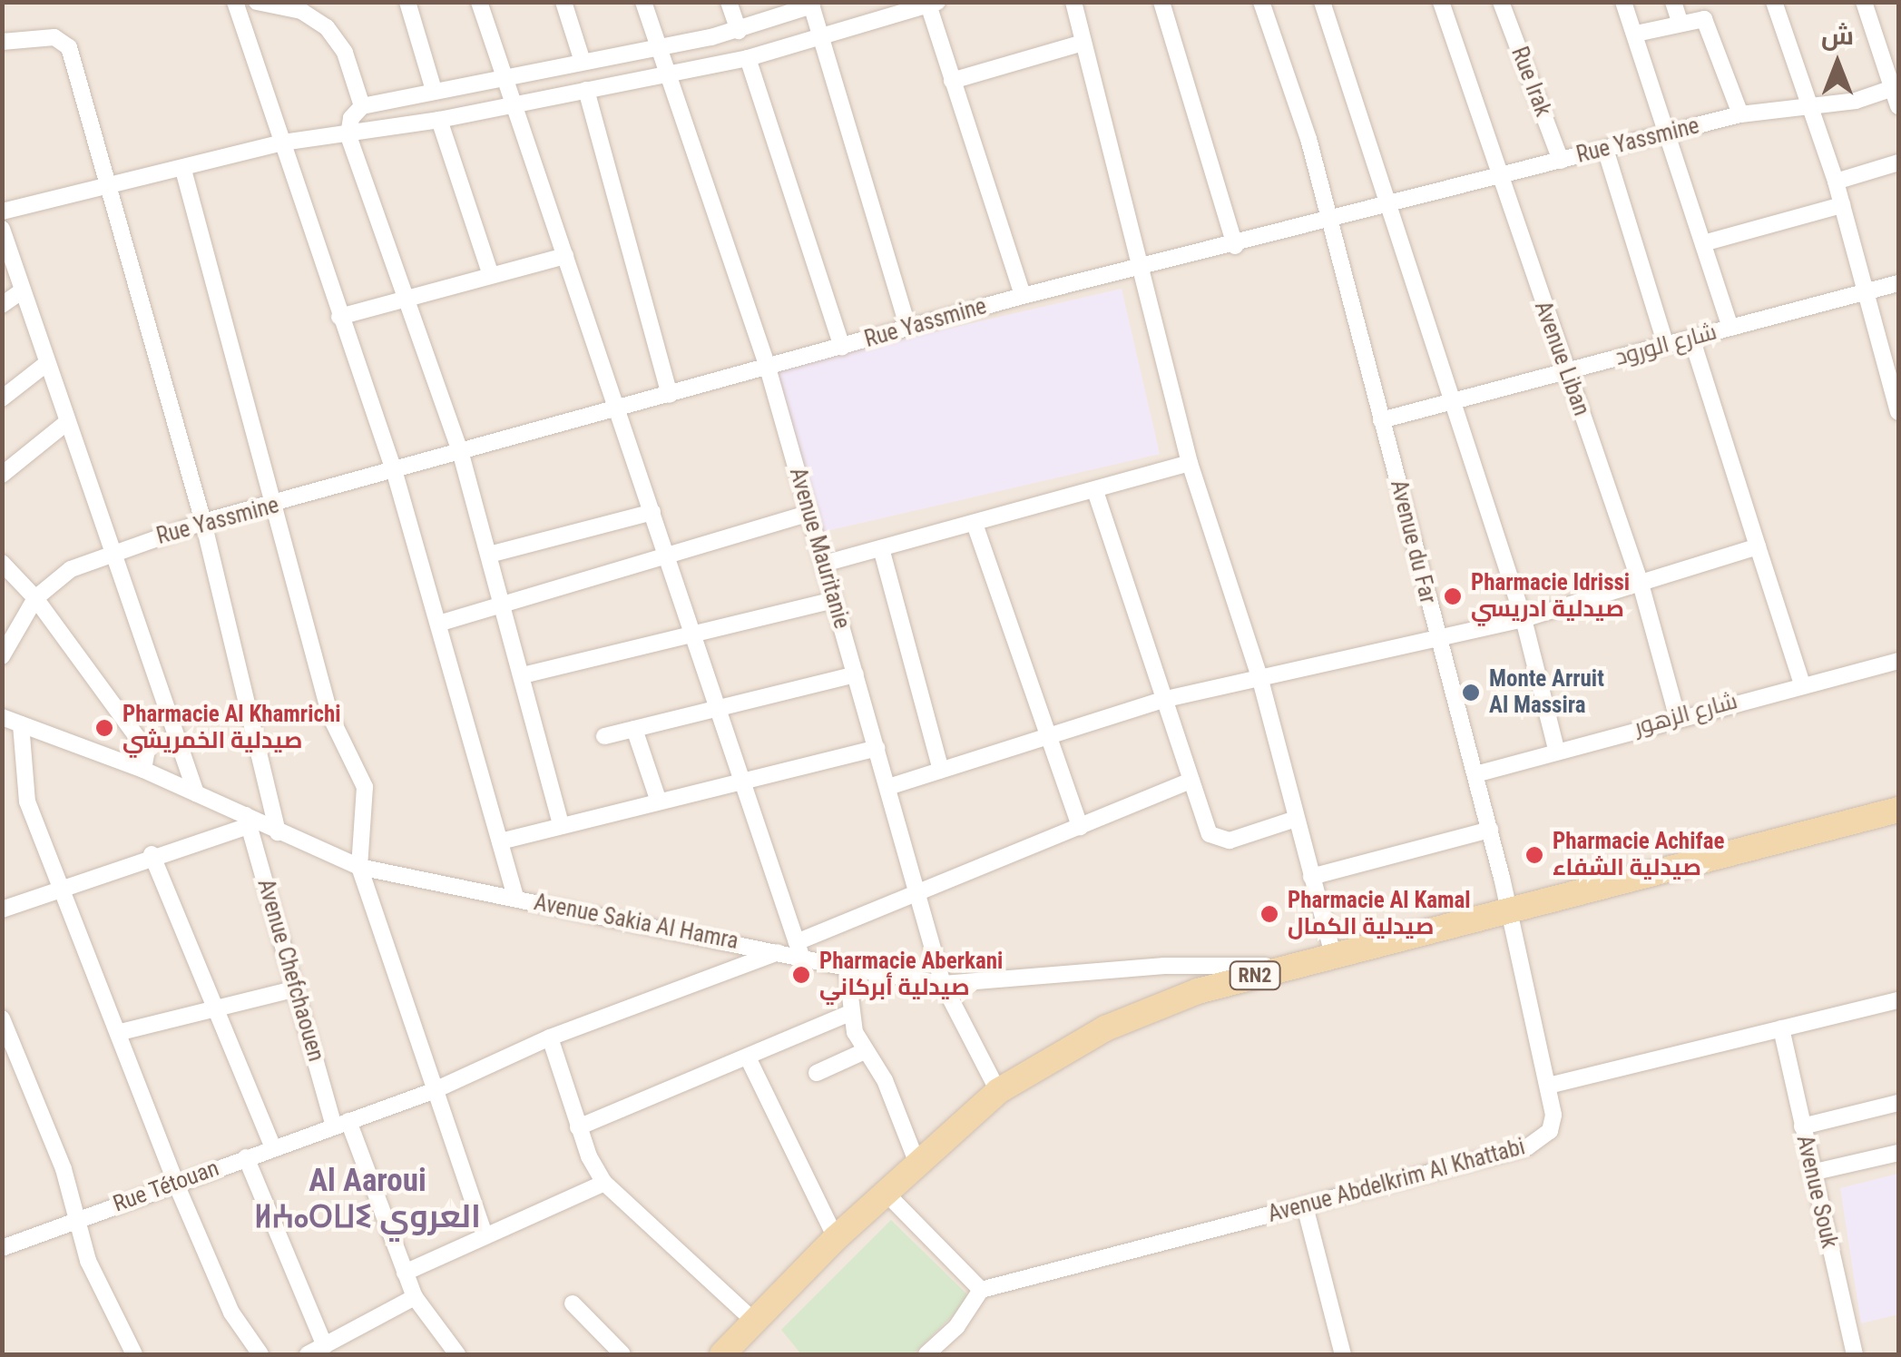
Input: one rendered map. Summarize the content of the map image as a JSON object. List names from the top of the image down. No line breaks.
{"streets":{"main road":["RN2"],"street":["Rue Irak","Rue Yassmine","شارع الورود","Avenue Liban","Avenue du Far","Avenue Mauritanie","شارع الزهور","Avenue Sakia Al Hamra","Avenue Chefchaouen","Avenue Abdelkrim Al Khattabi","Rue Tétouan","Avenue Souk"]},"crossings":[["Rue Irak","Rue Yassmine"],["Rue Yassmine","Avenue Liban"],["Rue Yassmine","Avenue du Far"],["Rue Yassmine","Avenue Mauritanie"],["شارع الورود","Avenue Liban"],["شارع الورود","Avenue du Far"],["Avenue Liban","شارع الزهور"],["Avenue du Far","شارع الزهور"],["Avenue du Far","RN2"],["Avenue du Far","Avenue Abdelkrim Al Khattabi"],["Avenue Mauritanie","Avenue Sakia Al Hamra"],["Avenue Mauritanie","RN2"],["Avenue Sakia Al Hamra","Avenue Chefchaouen"],["Avenue Sakia Al Hamra","RN2"],["Avenue Chefchaouen","Rue Tétouan"]],"districts":["Al Aaroui ⵍⵄⴰⵔⵡⵉ العروي"],"places":["Pharmacie Idrissi صيدلية ادريسي","Monte Arruit Al Massira","Pharmacie Al Khamrichi صيدلية الخمريشي","Pharmacie Achifae صيدلية الشفاء","Pharmacie Al Kamal صيدلية الكمال","Pharmacie Aberkani صيدلية أبركاني"],"north":"top"}
